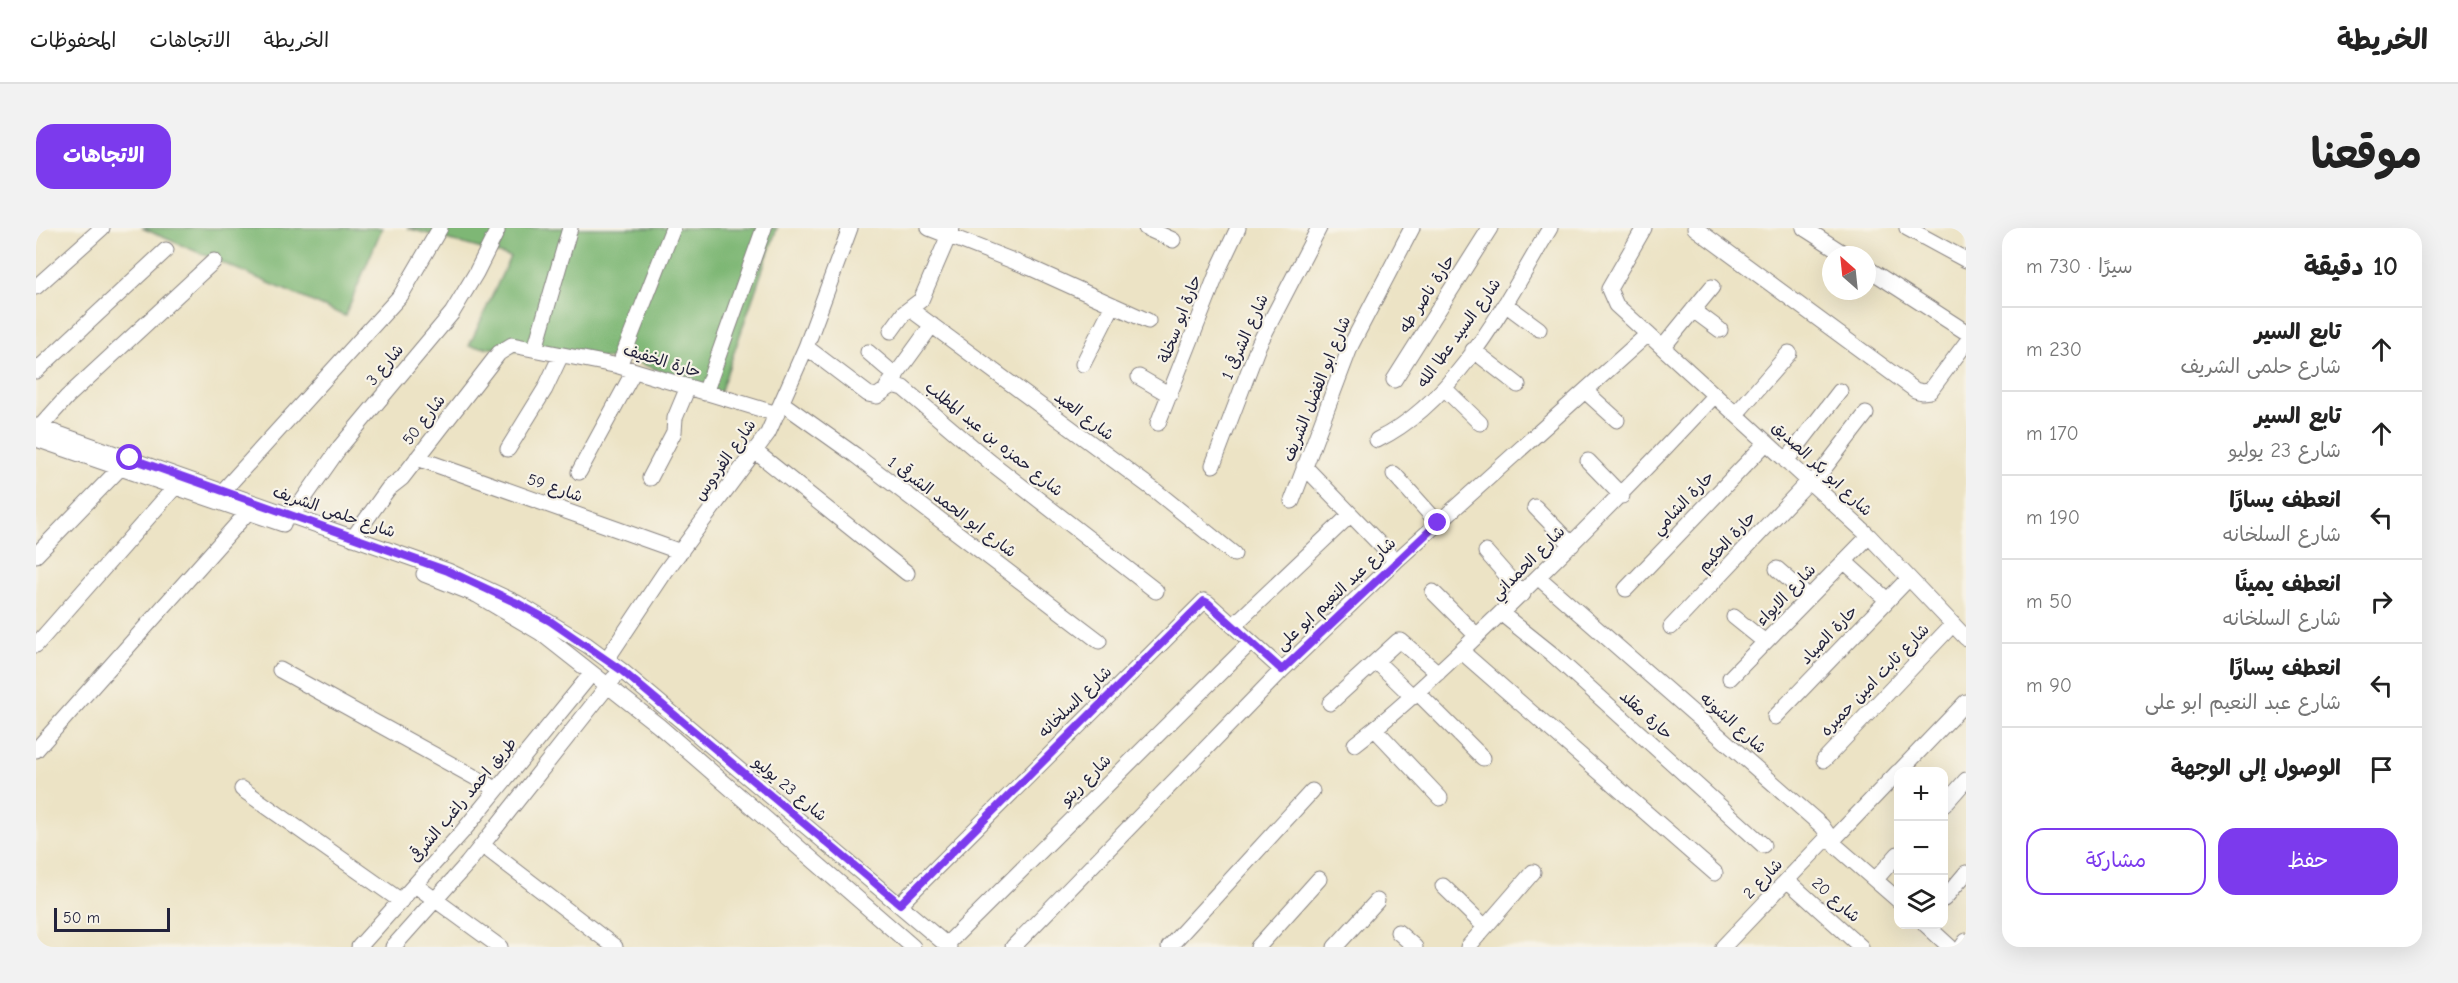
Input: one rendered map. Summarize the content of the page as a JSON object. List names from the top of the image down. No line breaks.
{"streets":{"street":["حارة ناصر طه","حارة ابو سخلة","شارع السيد عطا الله","شارع الشرقى 1","حارة الخفيف","شارع 3","شارع ابو الفضل الشريف","شارع العبد","شارع 50","شارع حمزه بن عبد المطلب","شارع الفردوس","شارع ابو بكر الصديق","شارع 59","حارة الشامي","شارع ابو الحمد الشرقى 1","شارع حلمى الشريف","حارة الحكيم","شارع الحمداني","شارع عبد النعيم ابو على","شارع الايواء","حارة الصياد","شارع ثابت امين حميره","شارع السلخانه","حارة مقلد","شارع الشونه","شارع ريتو","شارع 23 يوليو","طريق احمد راغب الشرقى","شارع 2","شارع 20"]},"crossings":[["حارة الخفيف","شارع 50"],["حارة الخفيف","شارع الفردوس"],["حارة الخفيف","شارع ابو الحمد الشرقى 1"],["شارع 3","شارع حلمى الشريف"],["شارع 50","شارع 59"],["شارع 50","شارع حلمى الشريف"],["شارع حمزه بن عبد المطلب","شارع الفردوس"],["شارع الفردوس","شارع 59"],["شارع الفردوس","شارع ابو الحمد الشرقى 1"],["شارع الفردوس","شارع حلمى الشريف"],["شارع الفردوس","شارع 23 يوليو"],["شارع ابو بكر الصديق","حارة الشامي"],["شارع ابو بكر الصديق","حارة الحكيم"],["شارع ابو بكر الصديق","شارع الحمداني"],["شارع ابو بكر الصديق","شارع عبد النعيم ابو على"],["شارع ابو بكر الصديق","شارع الايواء"],["شارع ابو بكر الصديق","حارة الصياد"],["شارع ابو بكر الصديق","شارع ثابت امين حميره"],["شارع حلمى الشريف","شارع 23 يوليو"],["شارع حلمى الشريف","طريق احمد راغب الشرقى"],["شارع الحمداني","حارة مقلد"],["شارع الحمداني","شارع الشونه"],["شارع عبد النعيم ابو على","شارع السلخانه"],["شارع السلخانه","شارع ريتو"],["شارع السلخانه","شارع 23 يوليو"],["شارع الشونه","شارع 2"],["شارع ريتو","شارع 23 يوليو"],["شارع 2","شارع 20"]],"scale_bar":"50 m","north":"top left","page":{"header":"الخريطة","nav":["الخريطة","الاتجاهات","المحفوظات"],"title":"موقعنا","buttons":["الاتجاهات",["حفظ","مشاركة"]],"heading":["10 دقيقة","سيرًا · 730 m"],"list":[["تابع السير","شارع حلمى الشريف","230 m"],["تابع السير","شارع 23 يوليو","170 m"],["انعطف يسارًا","شارع السلخانه","190 m"],["انعطف يمينًا","شارع السلخانه","50 m"],["انعطف يسارًا","شارع عبد النعيم ابو على","90 m"],"الوصول إلى الوجهة"],"map_buttons":["+","−"],"scale":"50 m"}}
